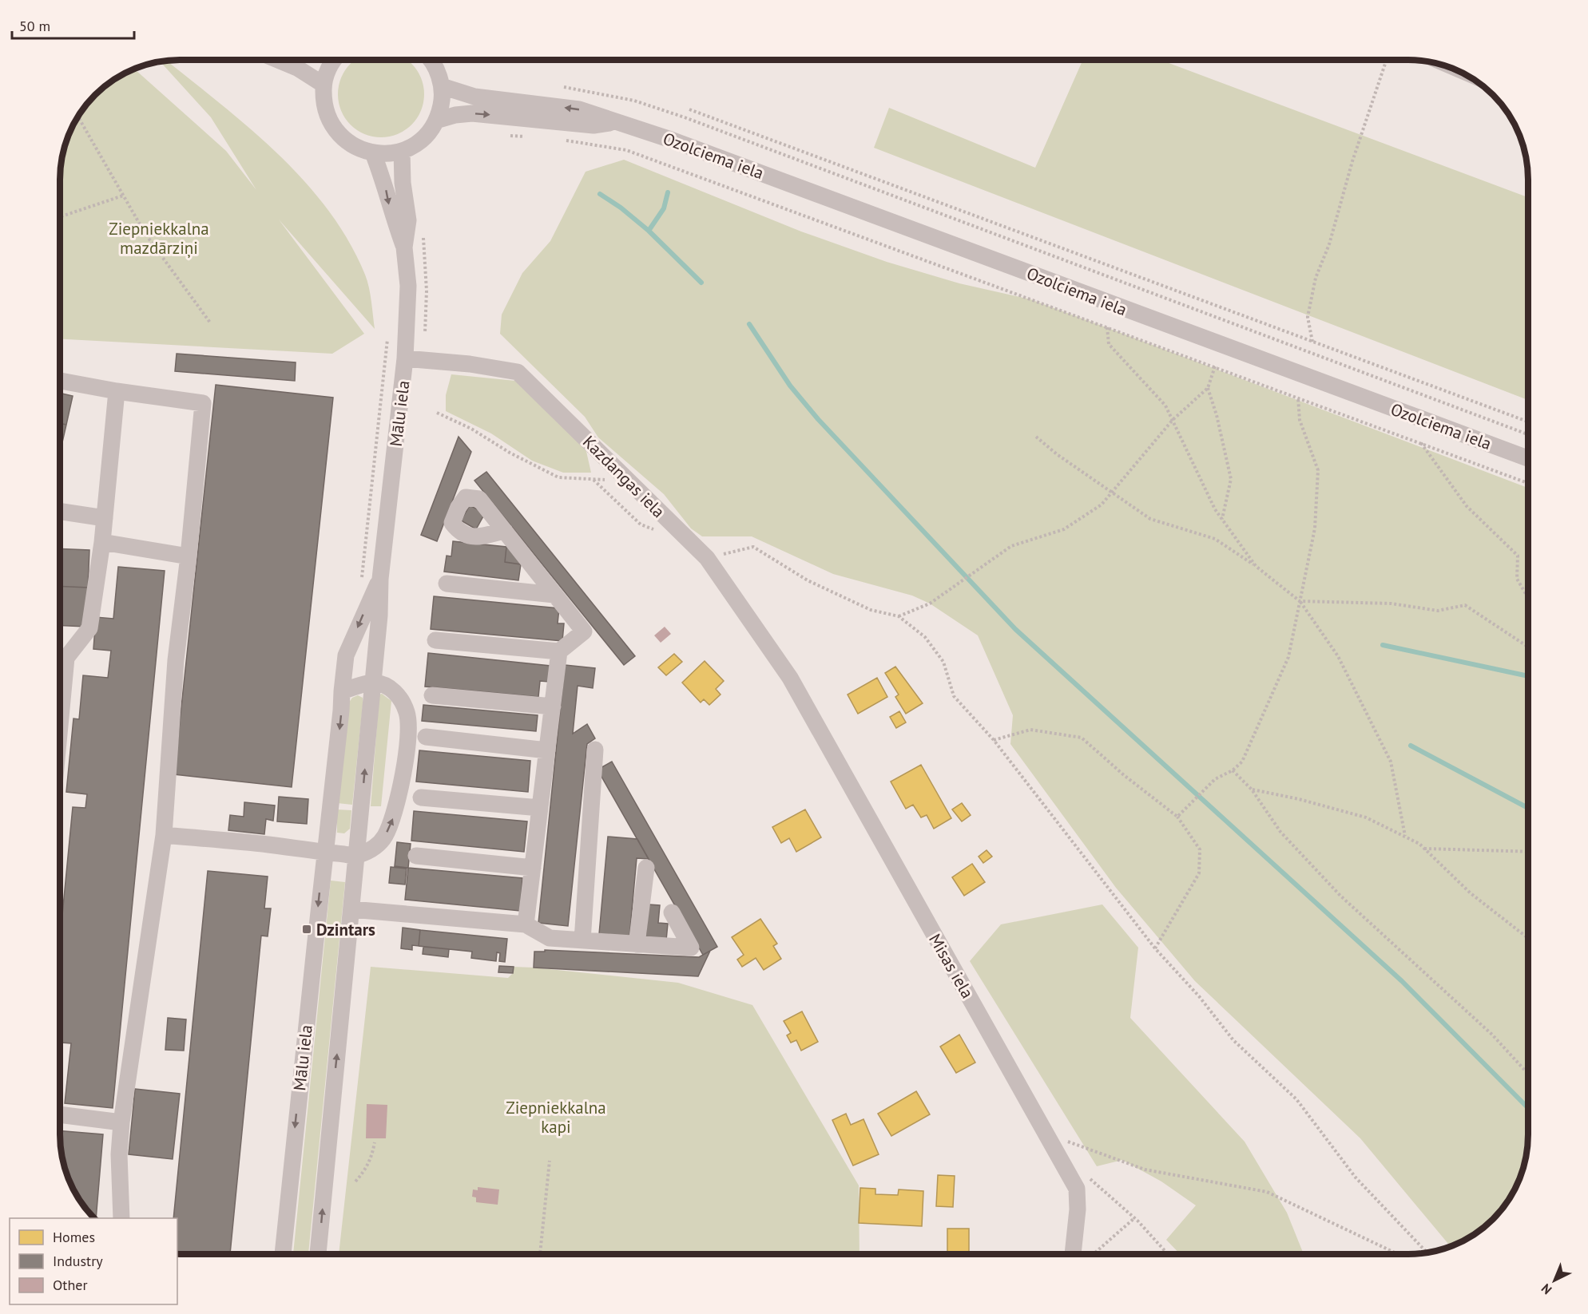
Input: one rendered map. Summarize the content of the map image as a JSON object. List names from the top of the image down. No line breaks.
{"streets":{"street":["Ozolciema iela","Mālu iela","Kazdangas iela","Misas iela"]},"crossings":[["Mālu iela","Kazdangas iela"],["Kazdangas iela","Misas iela"]],"parks":["Ziepniekkalna mazdārziņi","Ziepniekkalna kapi"],"places":{"transit":["Dzintars"]},"legend":["Homes","Industry","Other"],"scale_bar":"50 m","north":"bottom left"}
